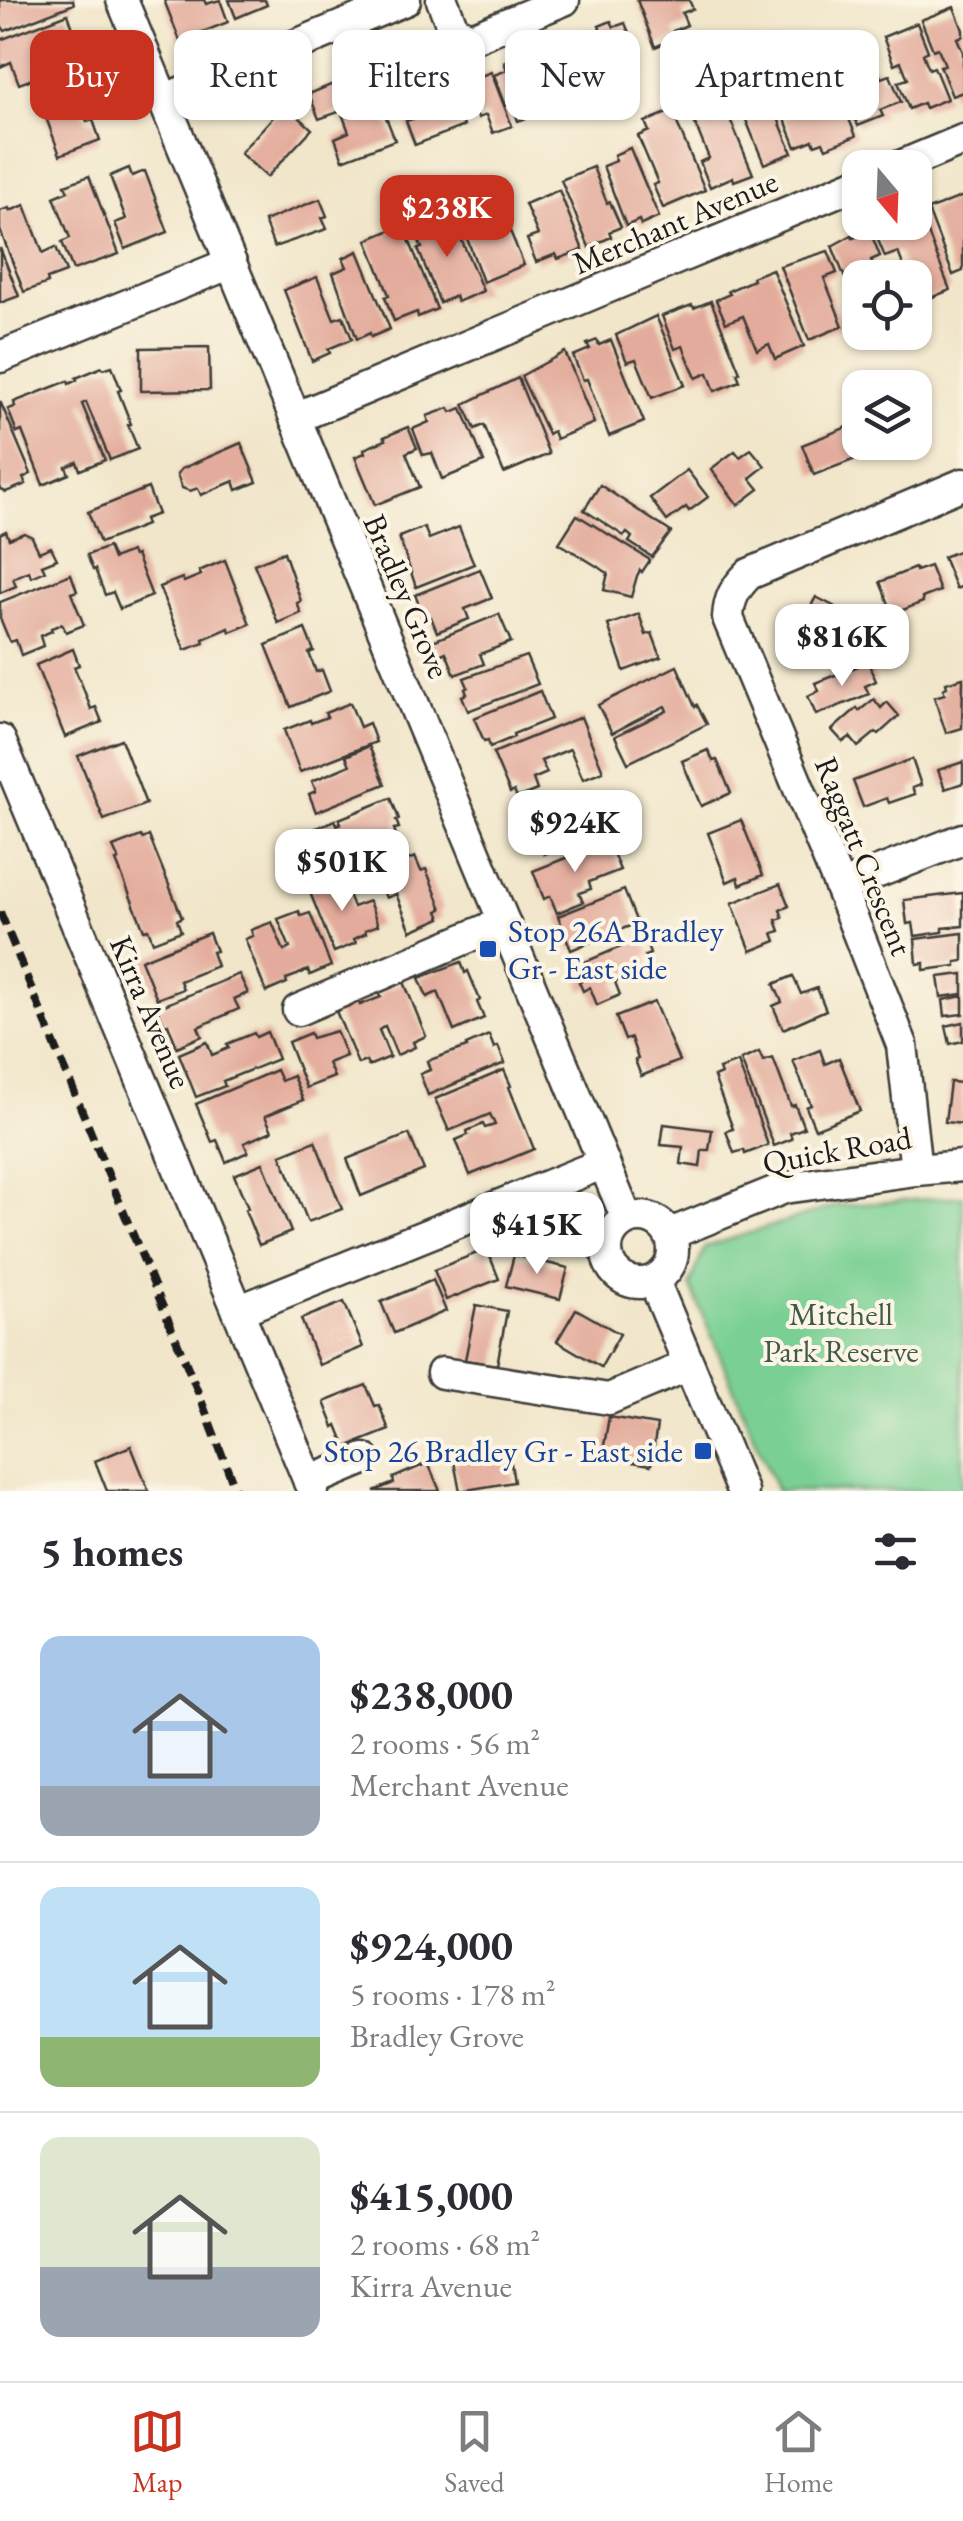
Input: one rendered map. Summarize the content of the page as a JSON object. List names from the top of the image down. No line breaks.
{"streets":{"street":["Merchant Avenue","Bradley Grove","Raggatt Crescent","Kirra Avenue","Quick Road"]},"crossings":[["Merchant Avenue","Bradley Grove"],["Bradley Grove","Quick Road"],["Raggatt Crescent","Quick Road"]],"parks":["Mitchell Park Reserve"],"places":{"transit":["Stop 26A Bradley Gr - East side","Stop 26 Bradley Gr - East side"]},"north":"bottom","page":{"chip":["Buy","Rent","Filters","New","Apartment"],"price":["$238K","$816K","$924K","$501K","$415K"],"heading":"5 homes","list":[{"name":"$238,000","note":"2 rooms · 56 m² · Merchant Avenue"},{"name":"$924,000","note":"5 rooms · 178 m² · Bradley Grove"},{"name":"$415,000","note":"2 rooms · 68 m² · Kirra Avenue"}],"tabs":["Map","Saved","Home"]}}
